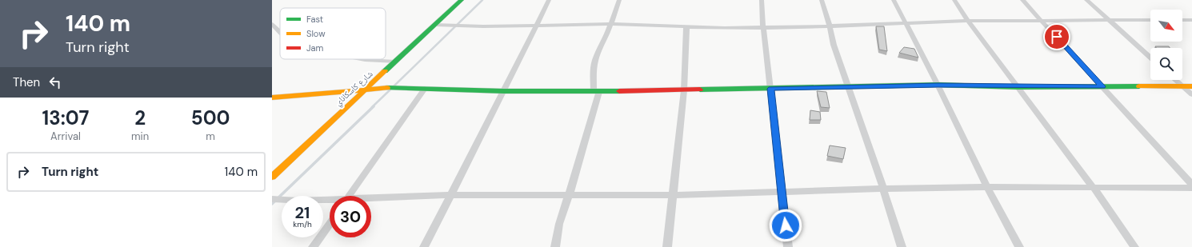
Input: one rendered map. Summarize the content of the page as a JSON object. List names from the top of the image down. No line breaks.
{"streets":{"street":["شارع كاسكاناي"]},"legend":["Fast","Slow","Jam"],"north":"bottom right","page":{"turn":["140 m","Turn right"],"then":"Then","eta":["13:07","Arrival","2","min","500","m"],"list":[{"name":"Turn right","value":"140 m"}],"speed":"21 km/h","limit":"30"}}
